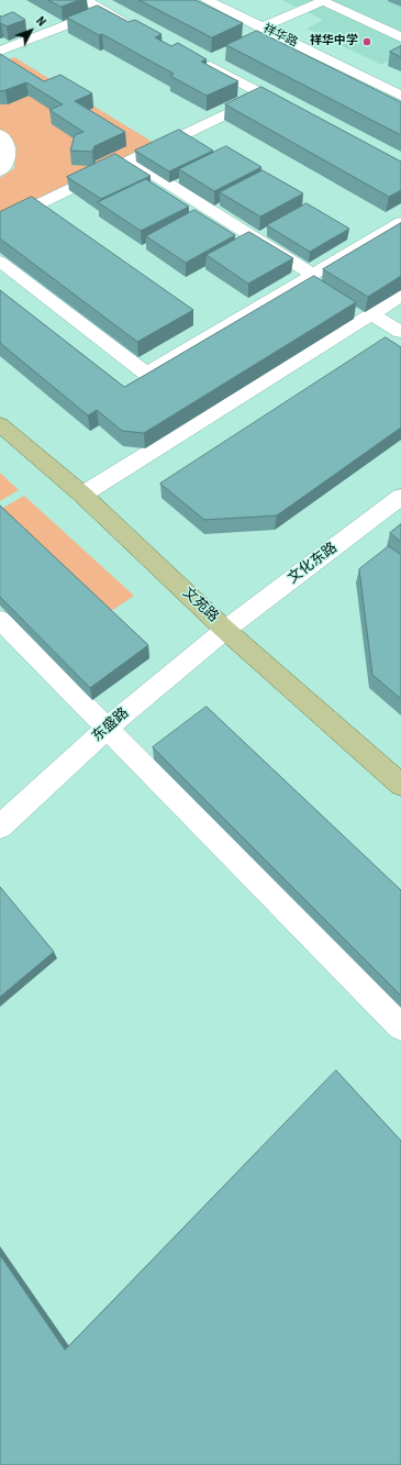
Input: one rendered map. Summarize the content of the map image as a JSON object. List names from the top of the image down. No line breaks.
{"streets":{"main road":["文苑路"],"street":["祥华路","文化东路","东盛路"]},"crossings":[["文化东路","文苑路"],["文化东路","东盛路"],["文苑路","东盛路"]],"places":["祥华中学"],"north":"top right"}
